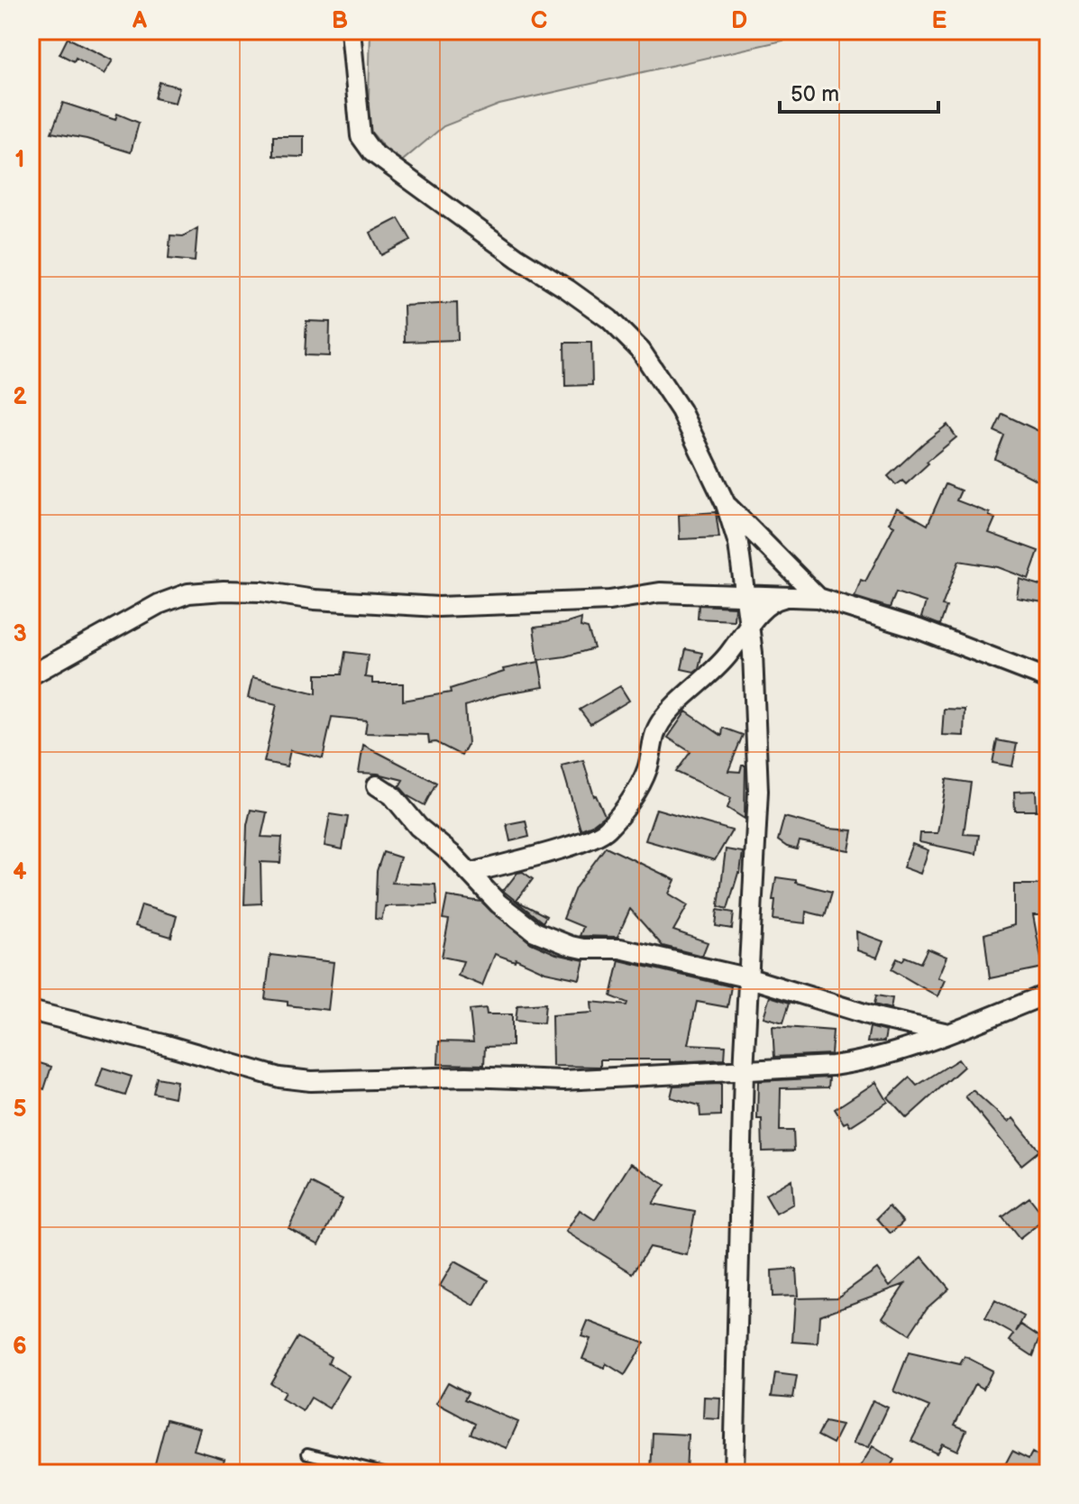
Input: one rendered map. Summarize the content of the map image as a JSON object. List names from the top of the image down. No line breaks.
{"scale_bar":"50 m","grid":{"columns":["A","B","C","D","E"],"rows":["1","2","3","4","5","6"]}}
